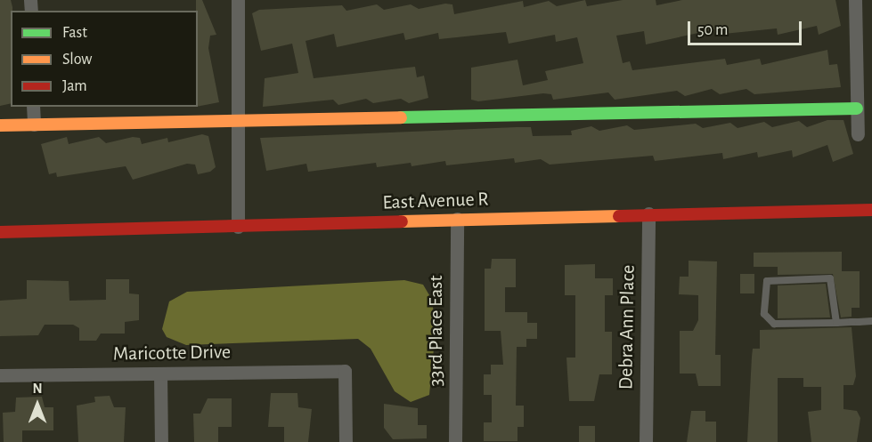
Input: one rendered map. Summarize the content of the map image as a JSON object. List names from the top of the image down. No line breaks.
{"streets":{"main road":["East Avenue R"],"street":["Debra Ann Place","33rd Place East","Maricotte Drive"]},"crossings":[["East Avenue R","Debra Ann Place"],["East Avenue R","33rd Place East"]],"legend":["Fast","Slow","Jam"],"scale_bar":"50 m","north":"top"}
